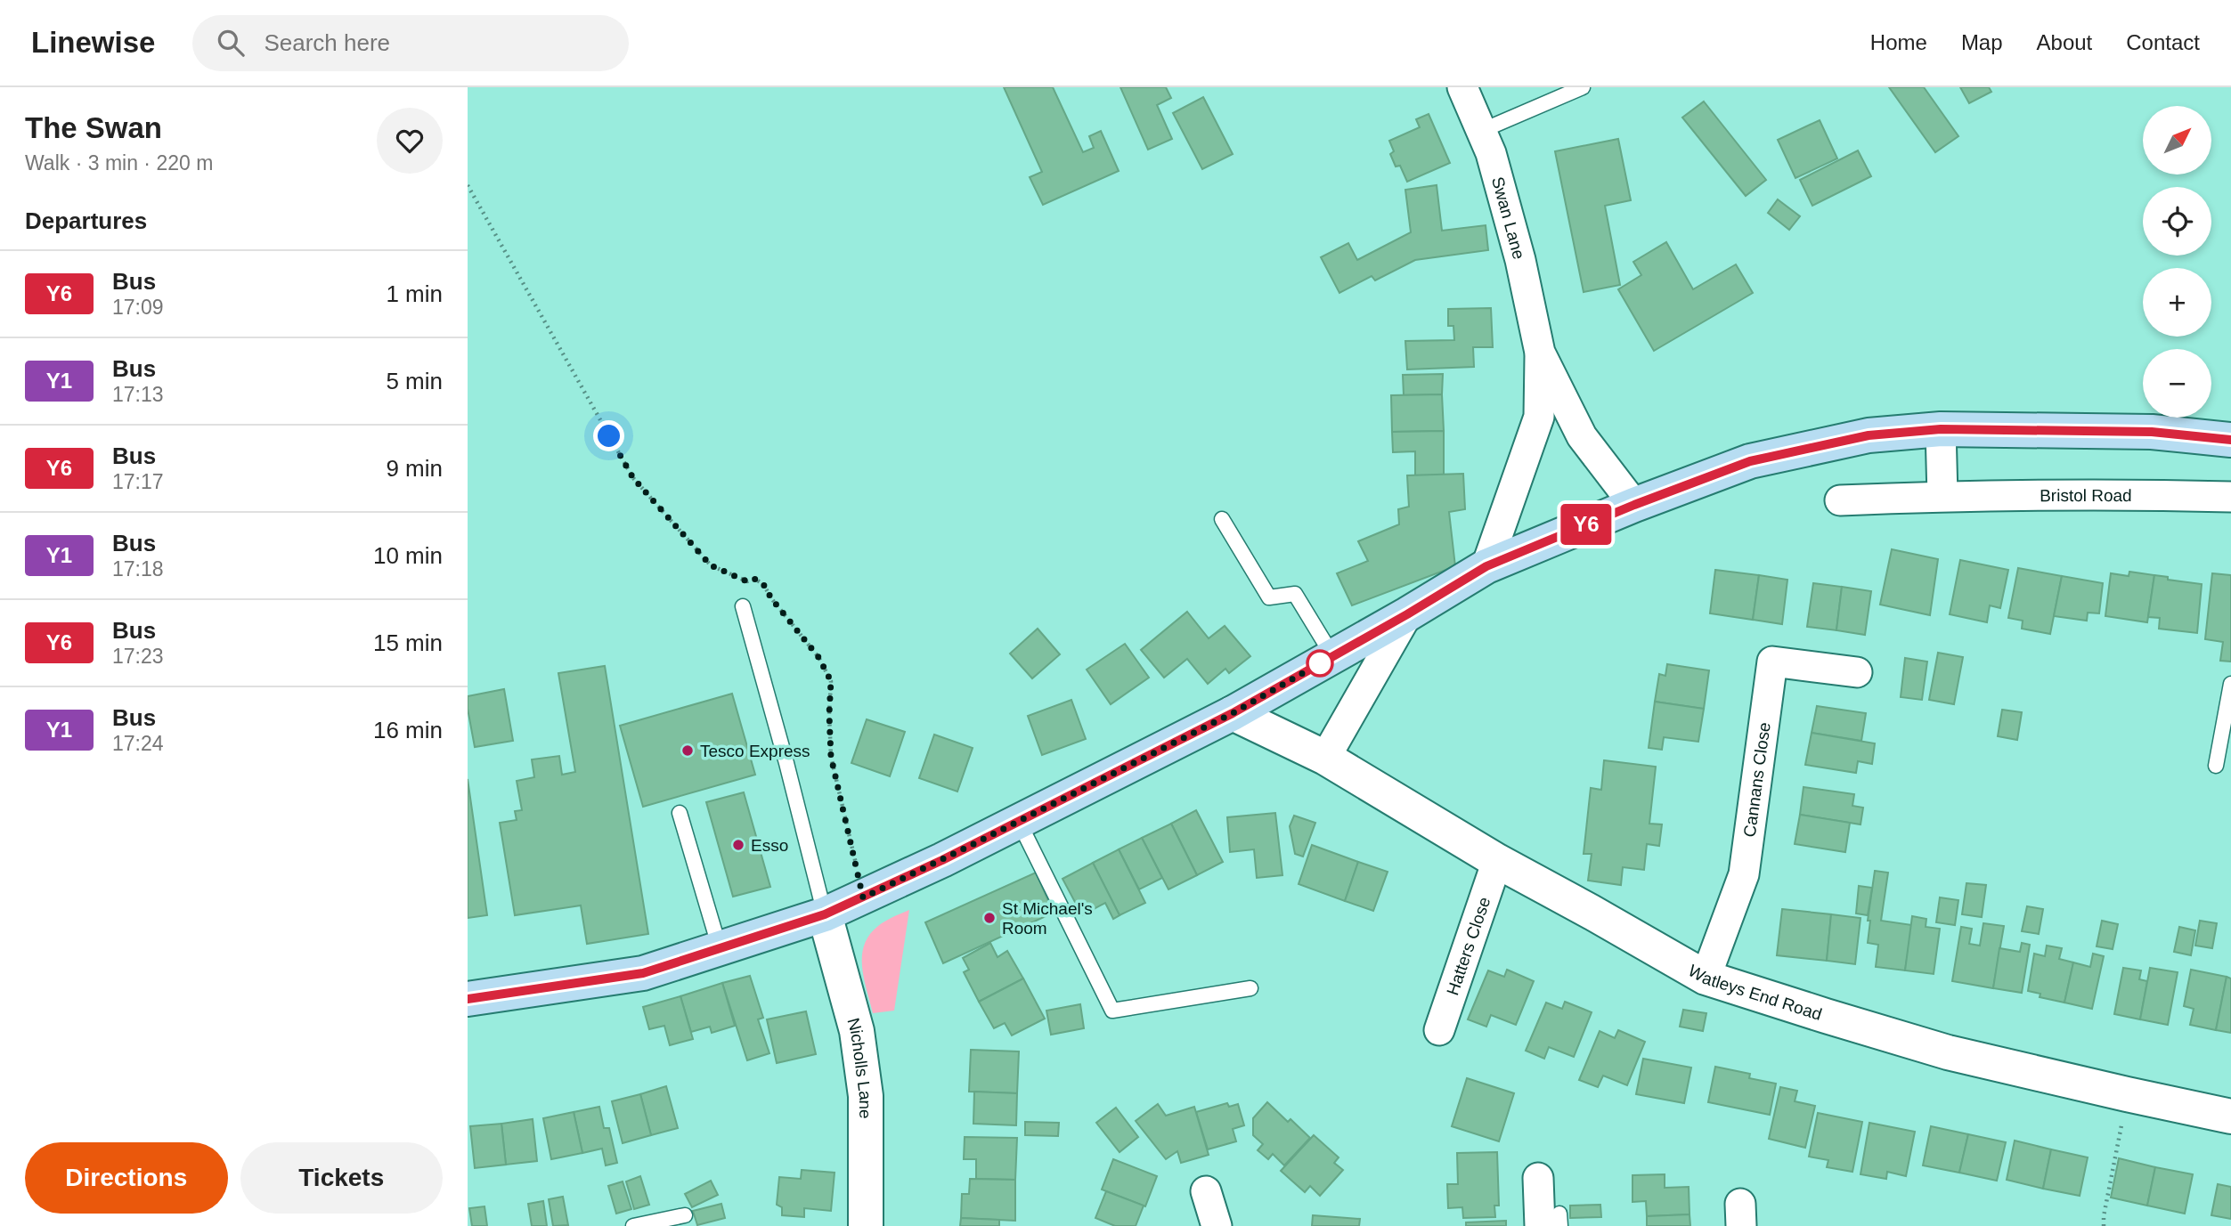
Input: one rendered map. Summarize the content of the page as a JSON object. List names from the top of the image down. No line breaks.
{"streets":{"street":["Swan Lane","Bristol Road","Cannans Close","Hatters Close","Watleys End Road","Nicholls Lane"]},"crossings":[["Cannans Close","Watleys End Road"],["Hatters Close","Watleys End Road"]],"places":["Tesco Express","Esso","St Michael's Room"],"lines":["bus line Y6"],"north":"top right","page":{"header":"Linewise","search":"Search here","nav":["Home","Map","About","Contact"],"heading":[["The Swan","Walk · 3 min · 220 m"],"Departures"],"on_map":"Y6","map_buttons":["+","−"],"list":[{"mark":"Y6","name":"Bus","note":"17:09","value":"1 min"},{"mark":"Y1","name":"Bus","note":"17:13","value":"5 min"},{"mark":"Y6","name":"Bus","note":"17:17","value":"9 min"},{"mark":"Y1","name":"Bus","note":"17:18","value":"10 min"},{"mark":"Y6","name":"Bus","note":"17:23","value":"15 min"},{"mark":"Y1","name":"Bus","note":"17:24","value":"16 min"}],"buttons":["Directions","Tickets"]}}
